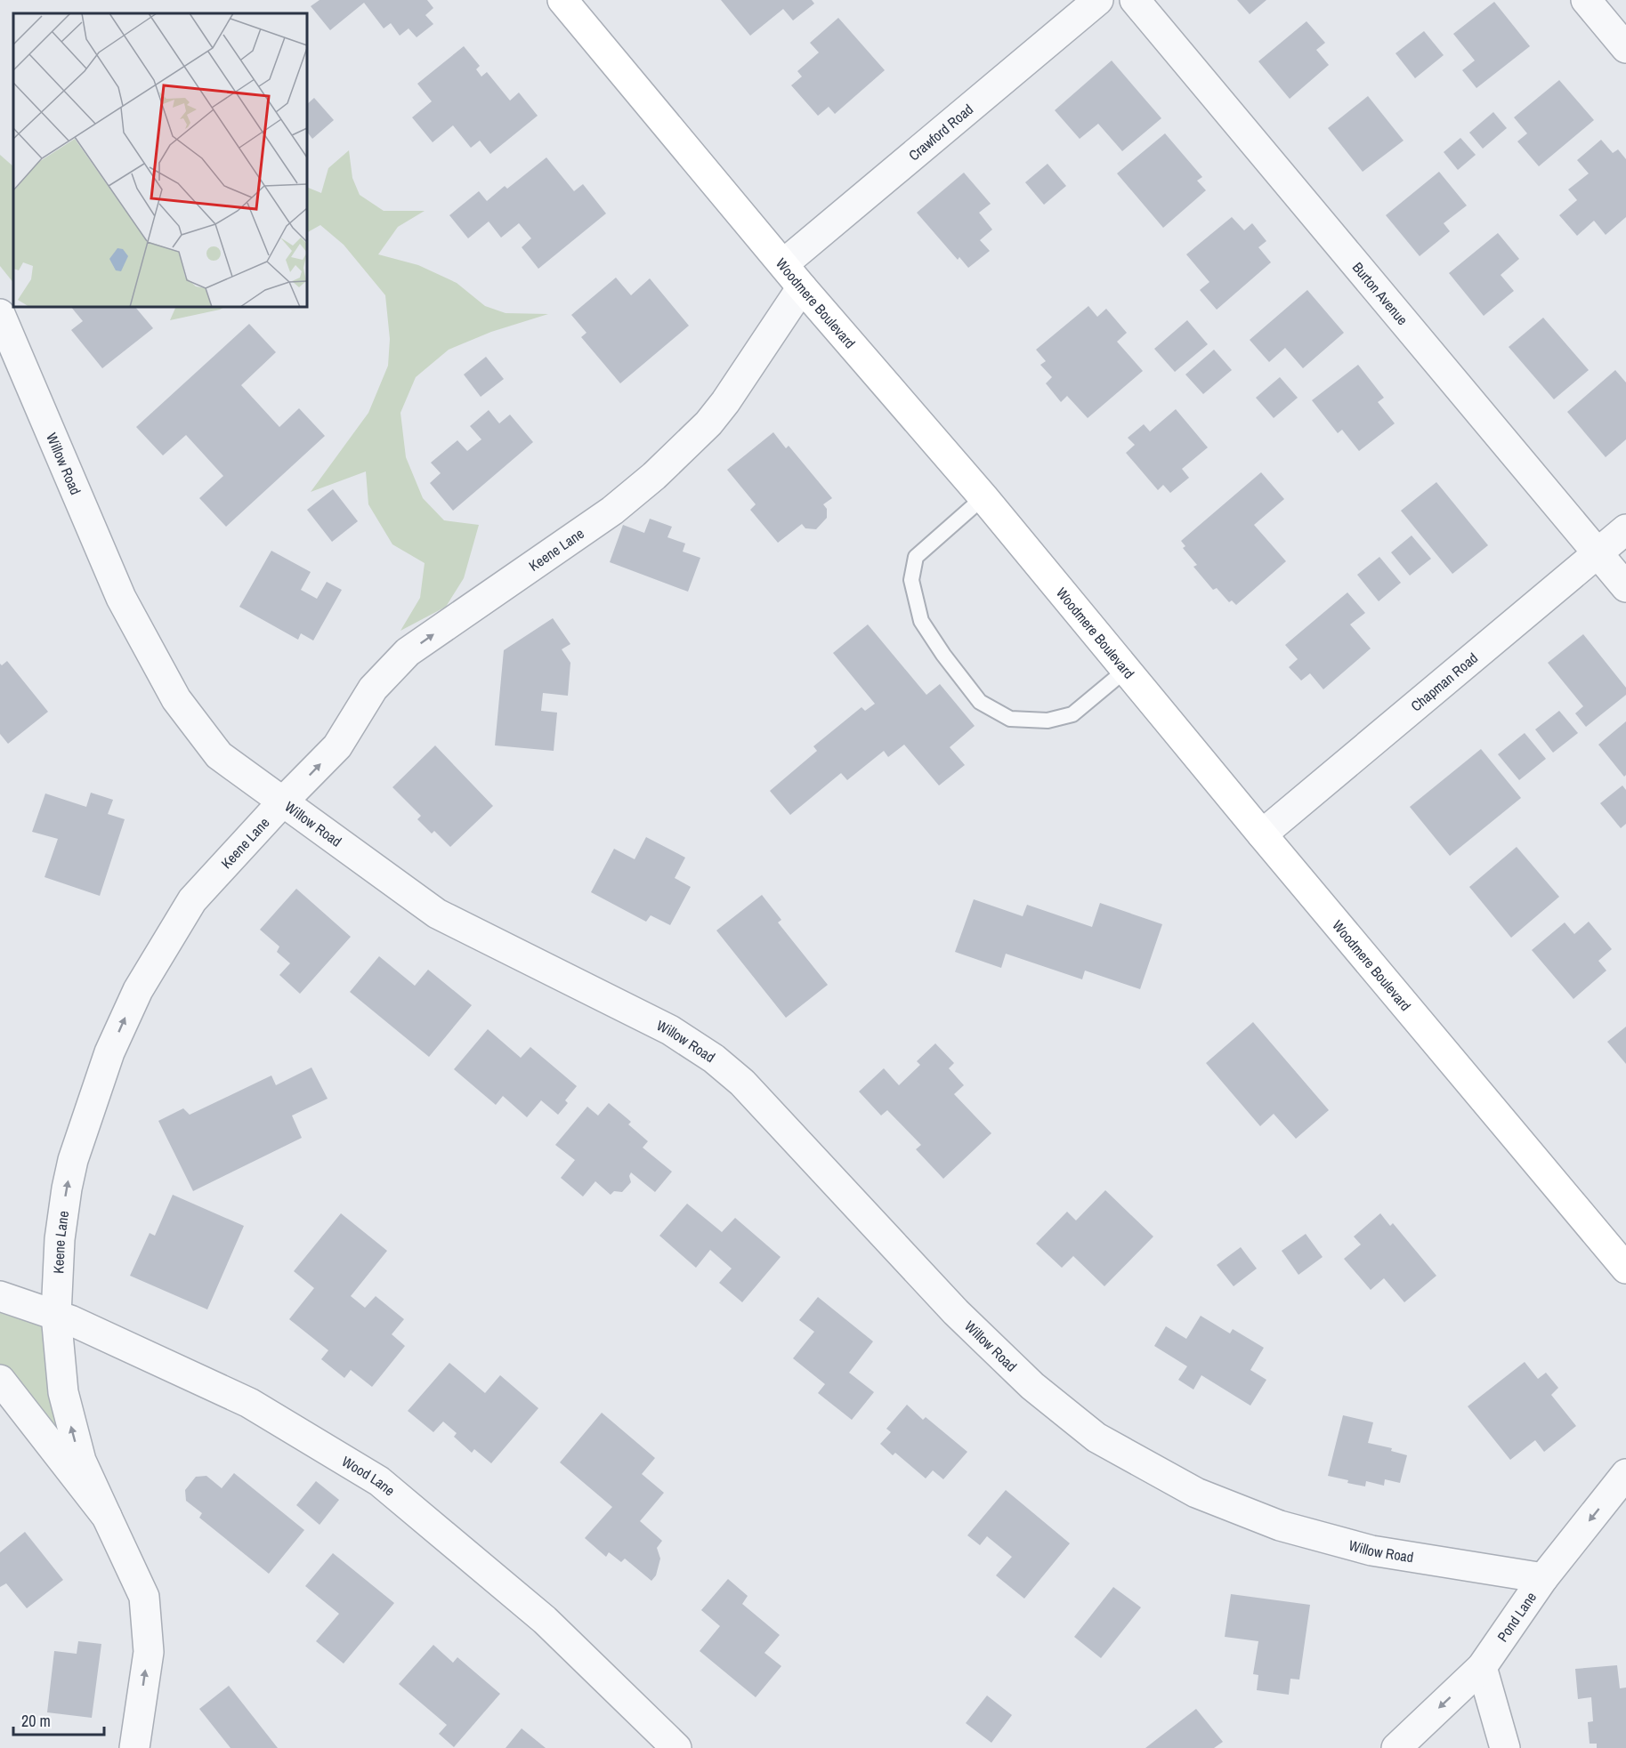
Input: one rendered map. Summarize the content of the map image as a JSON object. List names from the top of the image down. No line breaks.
{"streets":{"street":["Crawford Road","Burton Avenue","Woodmere Boulevard","Willow Road","Keene Lane","Chapman Road","Wood Lane","Pond Lane"]},"crossings":[["Crawford Road","Woodmere Boulevard"],["Burton Avenue","Chapman Road"],["Woodmere Boulevard","Keene Lane"],["Woodmere Boulevard","Chapman Road"],["Willow Road","Keene Lane"],["Willow Road","Pond Lane"],["Keene Lane","Wood Lane"]],"one_way":["Keene Lane","Pond Lane"],"scale_bar":"20 m"}
